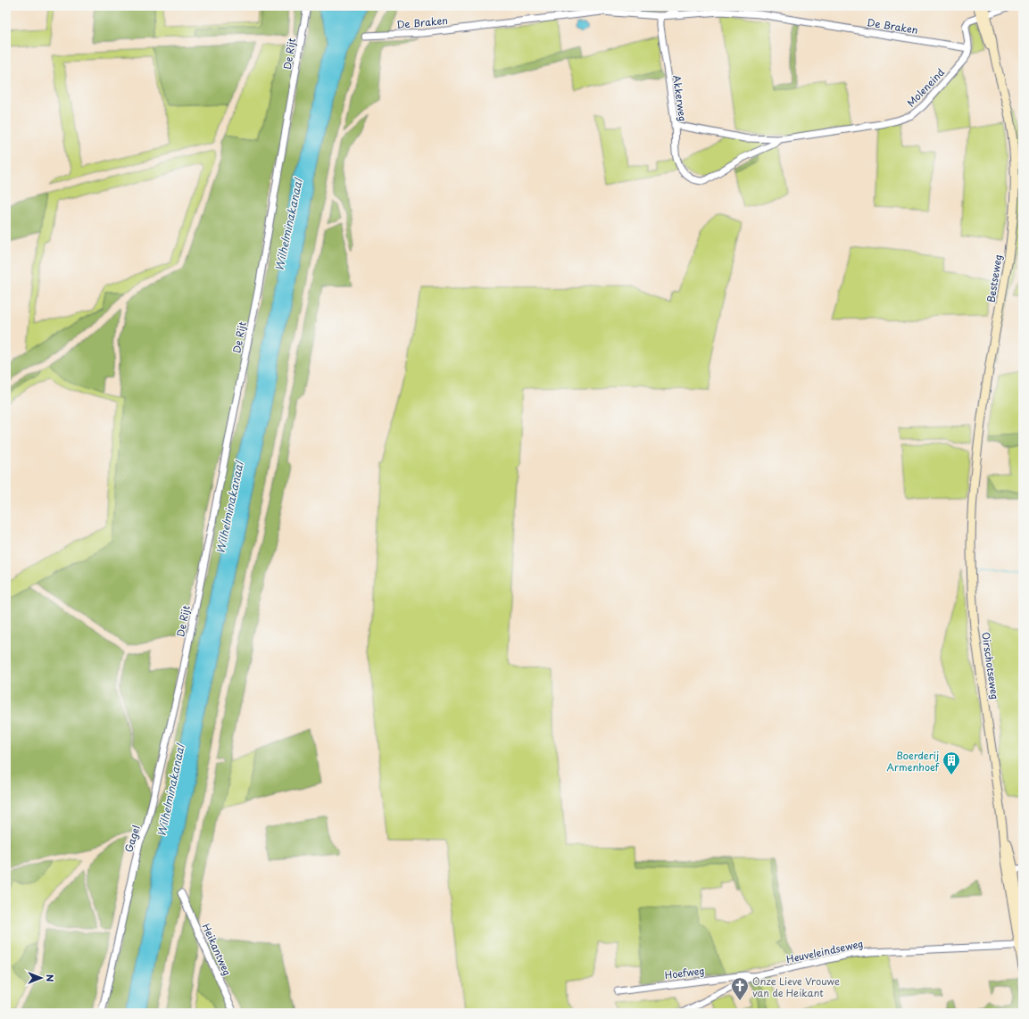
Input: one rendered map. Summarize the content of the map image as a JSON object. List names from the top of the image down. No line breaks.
{"streets":{"main road":["Bestseweg","Oirschotseweg"],"street":["De Braken","De Rijt","Moleneind","Akkerweg","Gagel","Heikantweg","Heuveleindseweg","Hoefweg"]},"crossings":[["De Braken","Moleneind"],["De Braken","Akkerweg"],["De Rijt","Gagel"],["Moleneind","Akkerweg"],["Bestseweg","Oirschotseweg"],["Oirschotseweg","Heuveleindseweg"],["Heuveleindseweg","Hoefweg"]],"water":["Wilhelminakanaal"],"places":{"building":["Boerderij Armenhoef"],"church":["Onze Lieve Vrouwe van de Heikant"]},"north":"right"}
